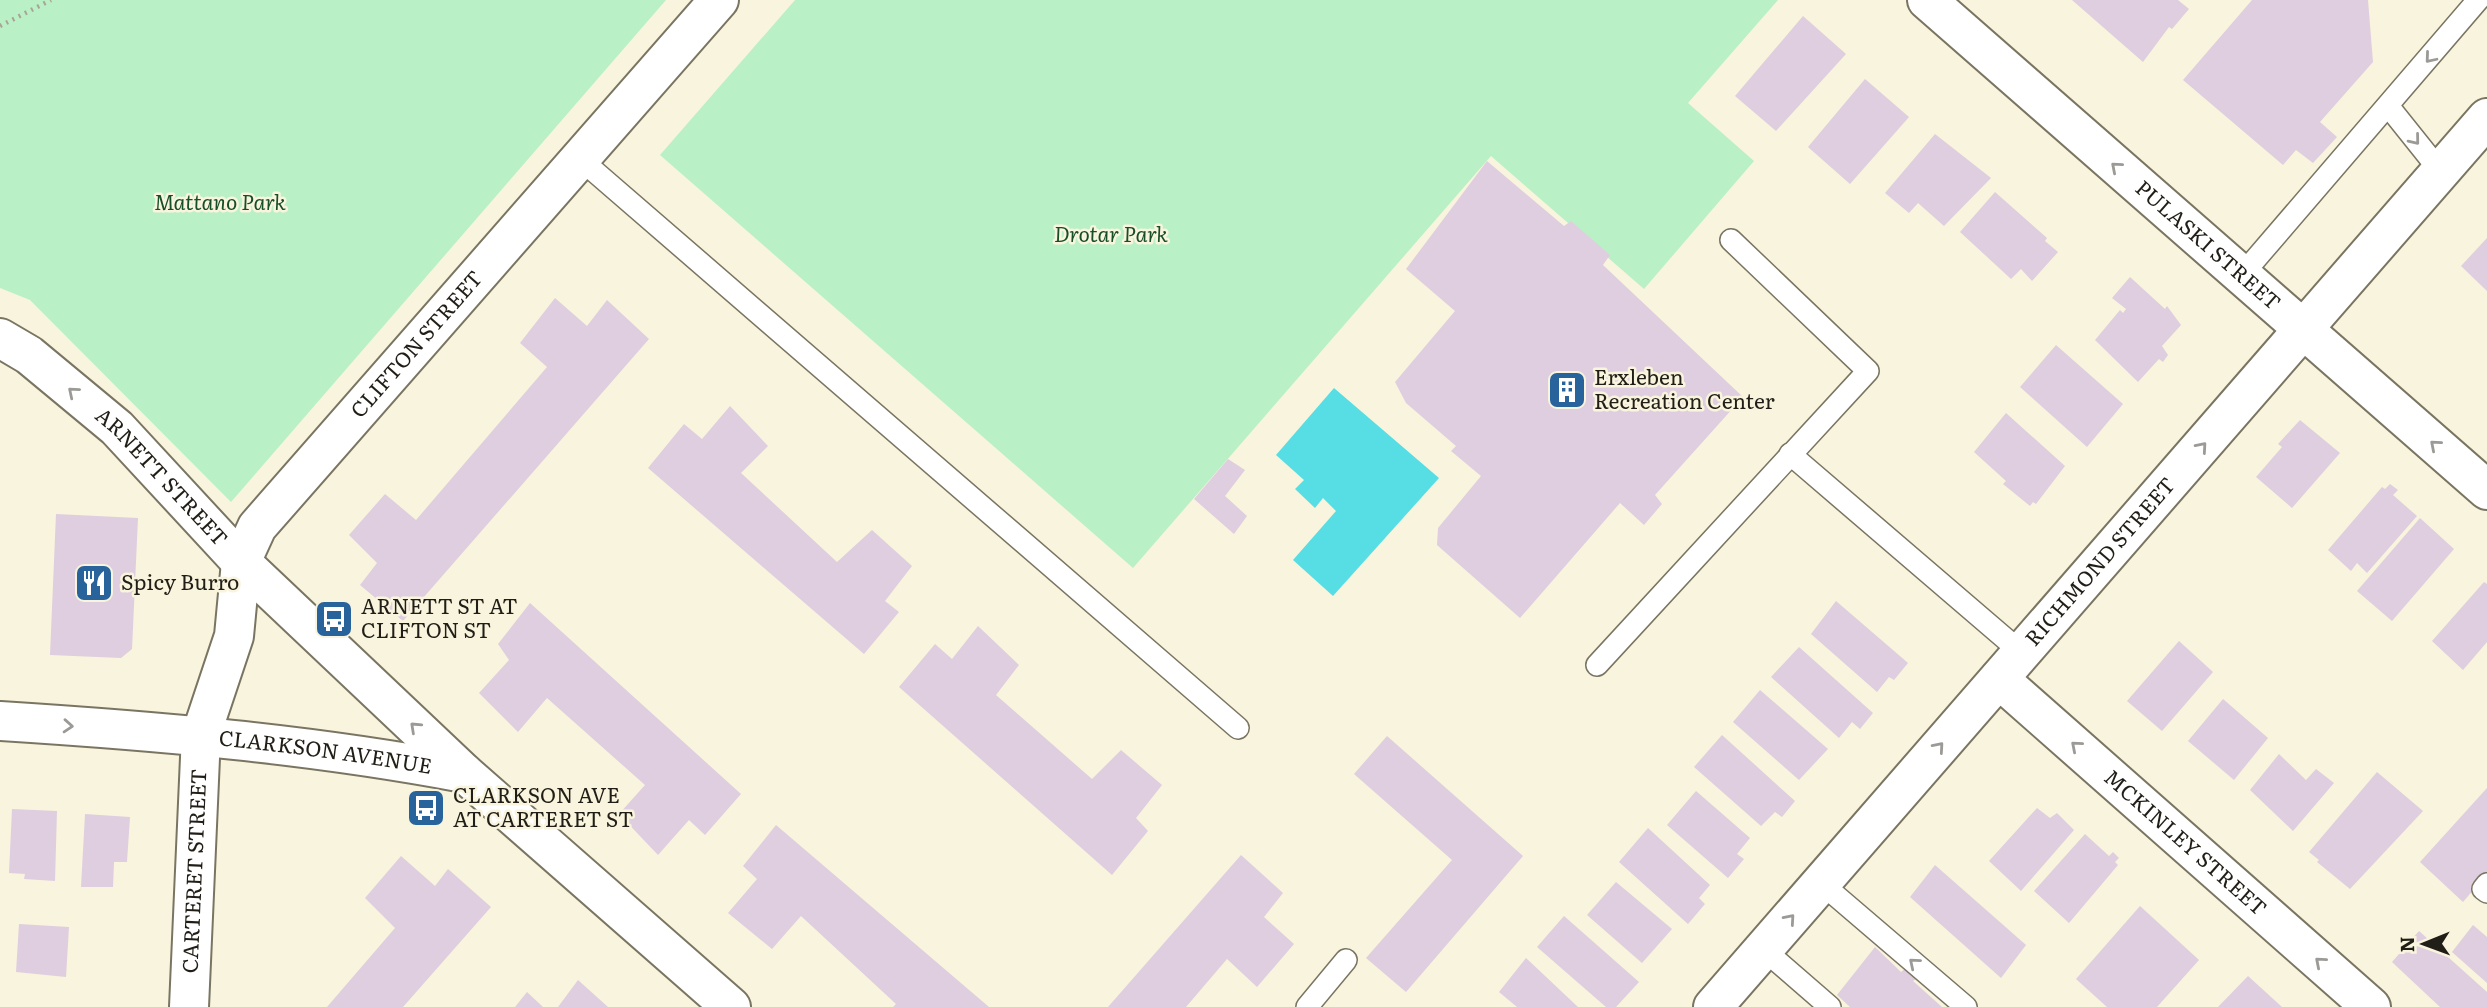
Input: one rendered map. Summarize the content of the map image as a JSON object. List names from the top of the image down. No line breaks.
{"streets":{"street":["PULASKI STREET","CLIFTON STREET","ARNETT STREET","RICHMOND STREET","CLARKSON AVENUE","MCKINLEY STREET","CARTERET STREET"]},"crossings":[["PULASKI STREET","RICHMOND STREET"],["CLIFTON STREET","ARNETT STREET"],["CLIFTON STREET","CLARKSON AVENUE"],["CLIFTON STREET","CARTERET STREET"],["ARNETT STREET","CLARKSON AVENUE"],["RICHMOND STREET","MCKINLEY STREET"],["CLARKSON AVENUE","CARTERET STREET"]],"one_way":["PULASKI STREET","ARNETT STREET","RICHMOND STREET","MCKINLEY STREET"],"parks":["Mattano Park","Drotar Park"],"places":{"building":["Erxleben Recreation Center"],"restaurant":["Spicy Burro"],"bus stop":["ARNETT ST AT CLIFTON ST","CLARKSON AVE AT CARTERET ST"]},"north":"left"}
